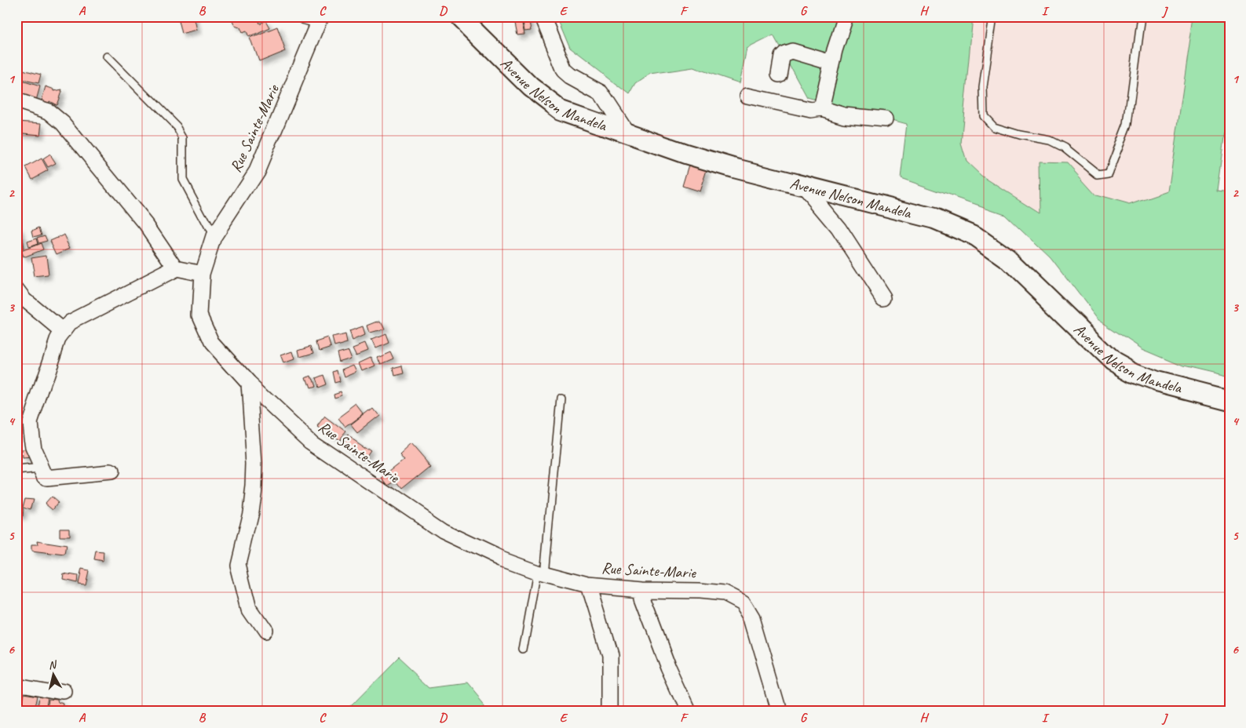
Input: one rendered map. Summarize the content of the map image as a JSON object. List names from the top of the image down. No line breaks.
{"streets":{"street":["Avenue Nelson Mandela","Rue Sainte-Marie"]},"north":"top","grid":{"columns":["A","B","C","D","E","F","G","H","I","J"],"rows":["1","2","3","4","5","6"]}}
